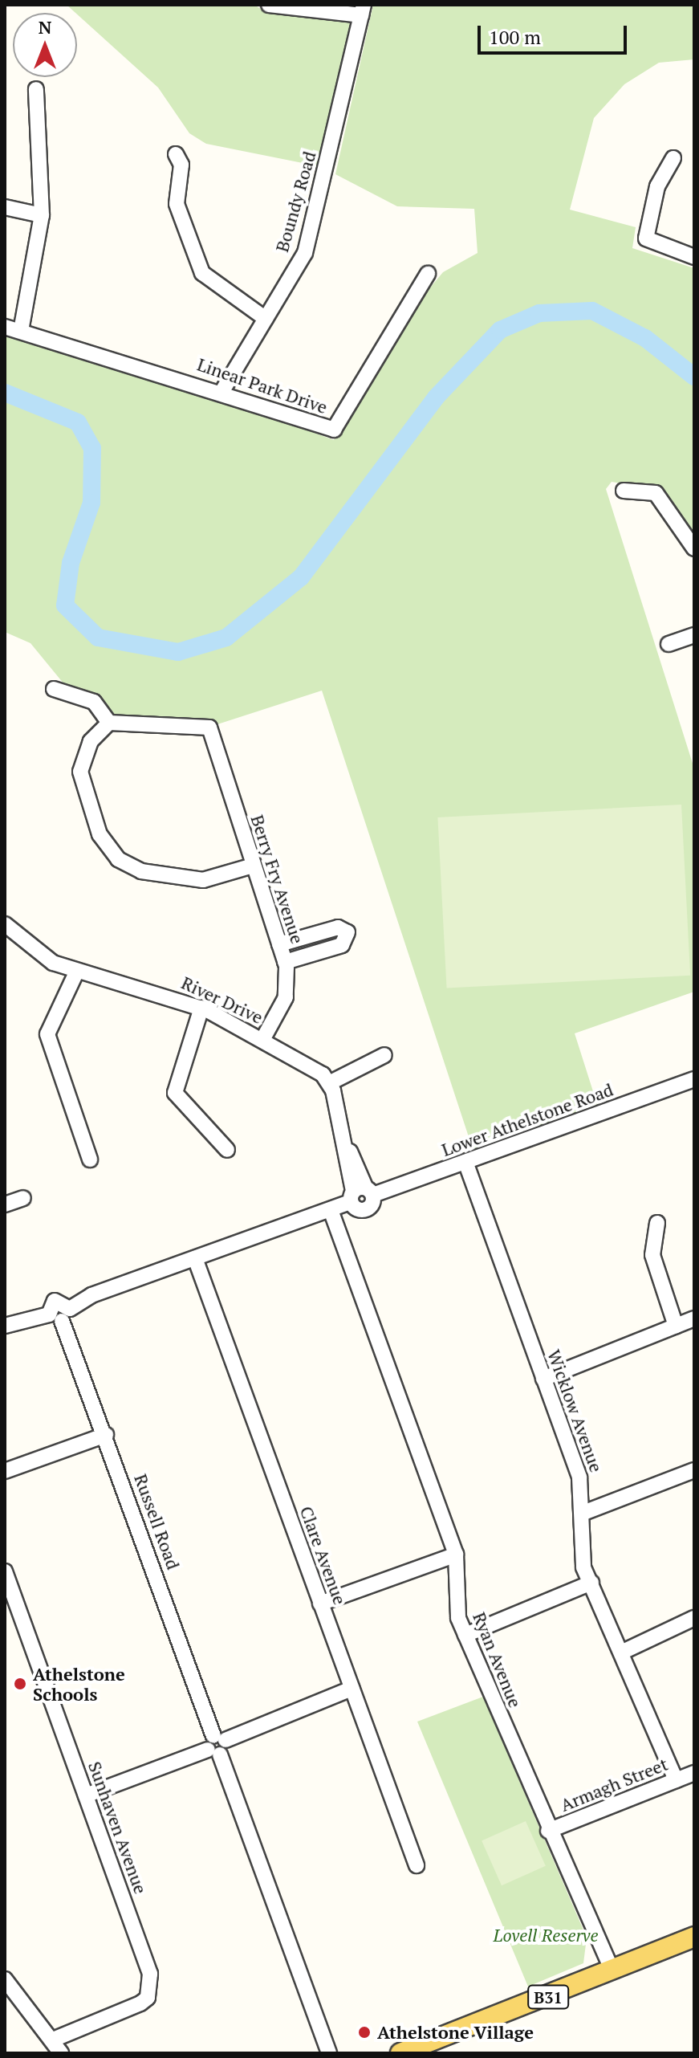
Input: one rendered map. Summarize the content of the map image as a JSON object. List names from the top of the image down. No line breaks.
{"streets":{"main road":["B31"],"street":["Boundy Road","Linear Park Drive","Berry Fry Avenue","River Drive","Lower Athelstone Road","Wicklow Avenue","Russell Road","Clare Avenue","Ryan Avenue","Armagh Street","Sunhaven Avenue"]},"crossings":[["Boundy Road","Linear Park Drive"],["Berry Fry Avenue","River Drive"],["Lower Athelstone Road","Wicklow Avenue"],["Lower Athelstone Road","Russell Road"],["Lower Athelstone Road","Clare Avenue"],["Lower Athelstone Road","Ryan Avenue"],["Wicklow Avenue","Armagh Street"],["Ryan Avenue","Armagh Street"],["Ryan Avenue","B31"]],"parks":["Lovell Reserve"],"places":["Athelstone Schools","Athelstone Village"],"scale_bar":"100 m","north":"top"}
